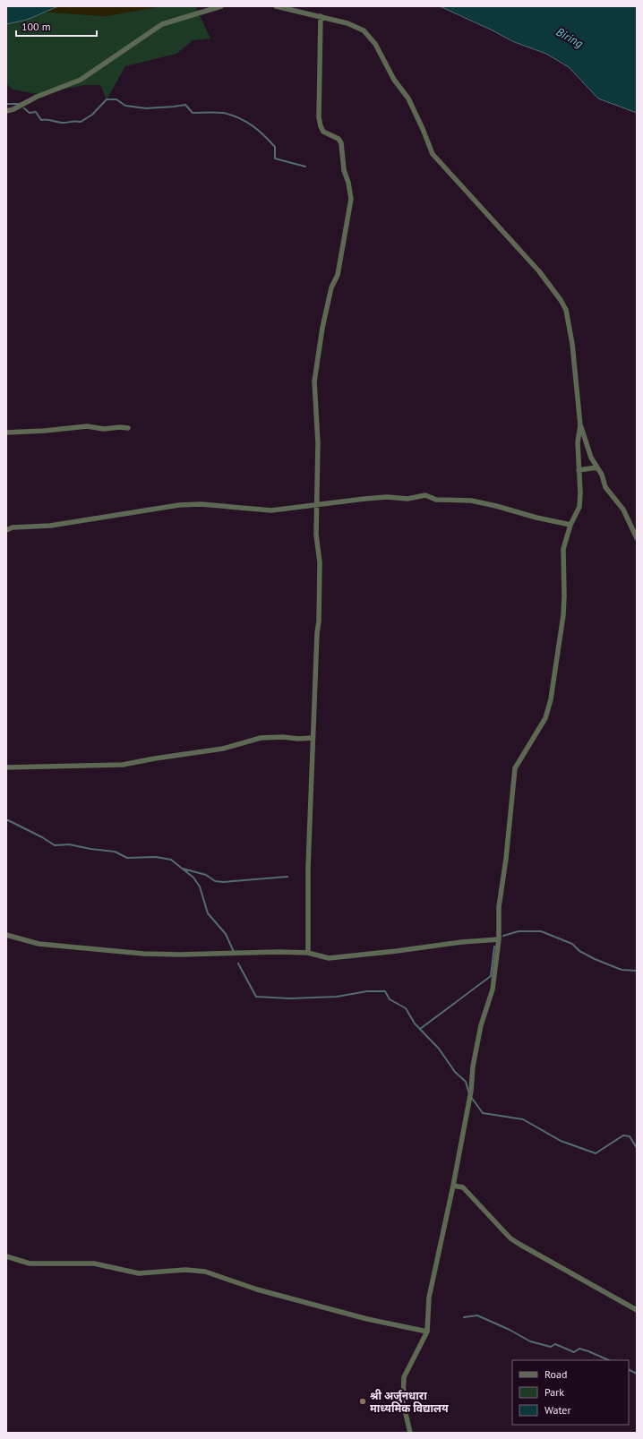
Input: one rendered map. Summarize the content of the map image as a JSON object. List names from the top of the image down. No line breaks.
{"water":["Biring"],"places":["श्री अर्जुनधारा माध्यमिक विद्यालय"],"legend":["Road","Park","Water"],"scale_bar":"100 m"}
